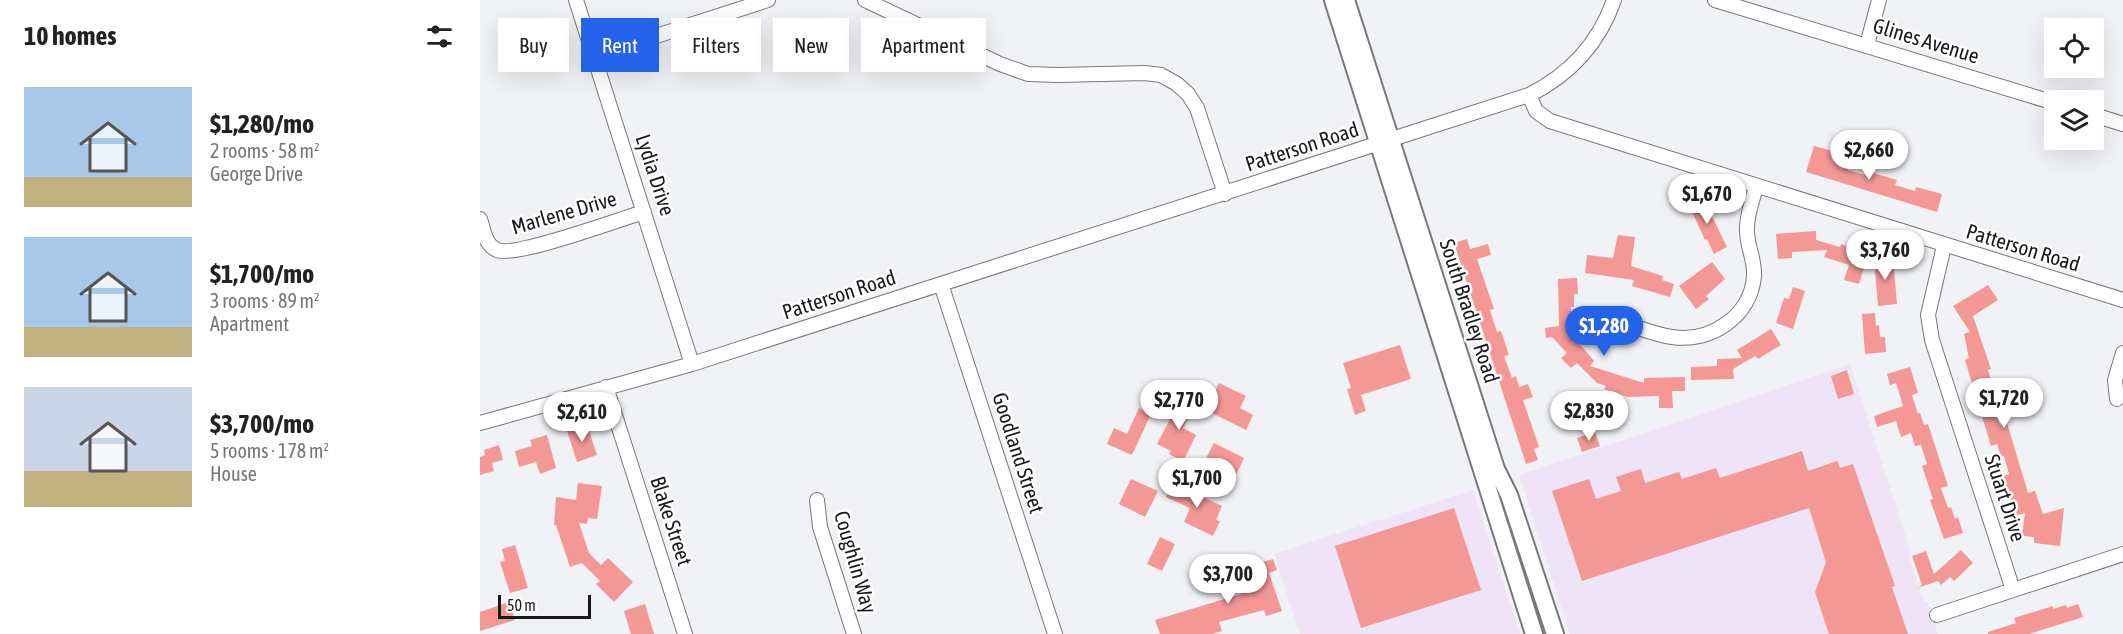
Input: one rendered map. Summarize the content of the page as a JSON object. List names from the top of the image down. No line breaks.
{"streets":{"main road":["South Bradley Road"],"street":["Glines Avenue","Patterson Road","Lydia Drive","Marlene Drive","Goodland Street","Stuart Drive","Blake Street","Coughlin Way"]},"crossings":[["Patterson Road","Lydia Drive"],["Patterson Road","South Bradley Road"],["Patterson Road","Goodland Street"],["Patterson Road","Stuart Drive"],["Patterson Road","Blake Street"],["Lydia Drive","Marlene Drive"]],"scale_bar":"50 m","page":{"heading":"10 homes","chip":["Buy","Rent","Filters","New","Apartment"],"list":[{"name":"$1,280/mo","note":"2 rooms · 58 m² · George Drive"},{"name":"$1,700/mo","note":"3 rooms · 89 m² · Apartment"},{"name":"$3,700/mo","note":"5 rooms · 178 m² · House"}],"price":["$2,660","$1,670","$3,760","$1,280","$1,720","$2,770","$2,830","$2,610","$1,700","$3,700"],"scale":"50 m"}}
